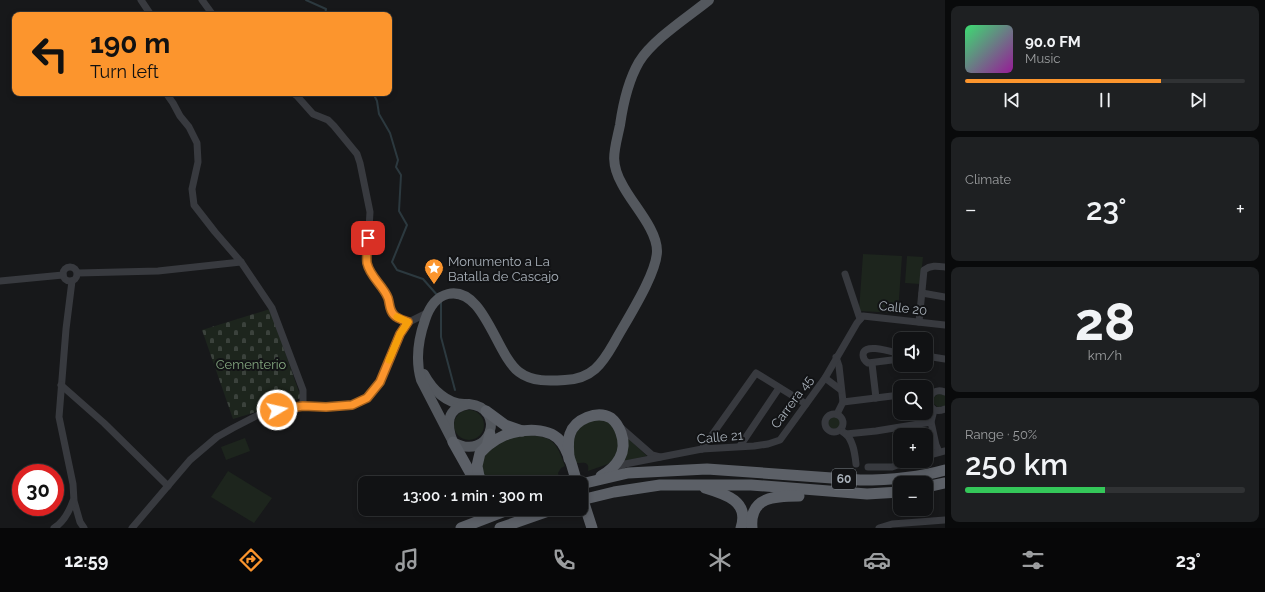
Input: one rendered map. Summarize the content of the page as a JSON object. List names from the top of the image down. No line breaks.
{"streets":{"highway":["60"],"street":["Calle 20","Carrera 45","Calle 21"]},"crossings":[["Calle 20","Carrera 45"],["Carrera 45","Calle 21"]],"parks":["Cementerio"],"places":{"place":["Monumento a La Batalla de Cascajo"]},"page":{"turn":["190 m","Turn left"],"song":["90.0 FM","Music"],"tile":["Climate",["28","km/h"],["Range · 50%","250 km"]],"heat":["−","23°","+"],"map_buttons":["+","−"],"limit":"30","trip":"13:00 · 1 min · 300 m","tabs":["12:59","23°"]}}
